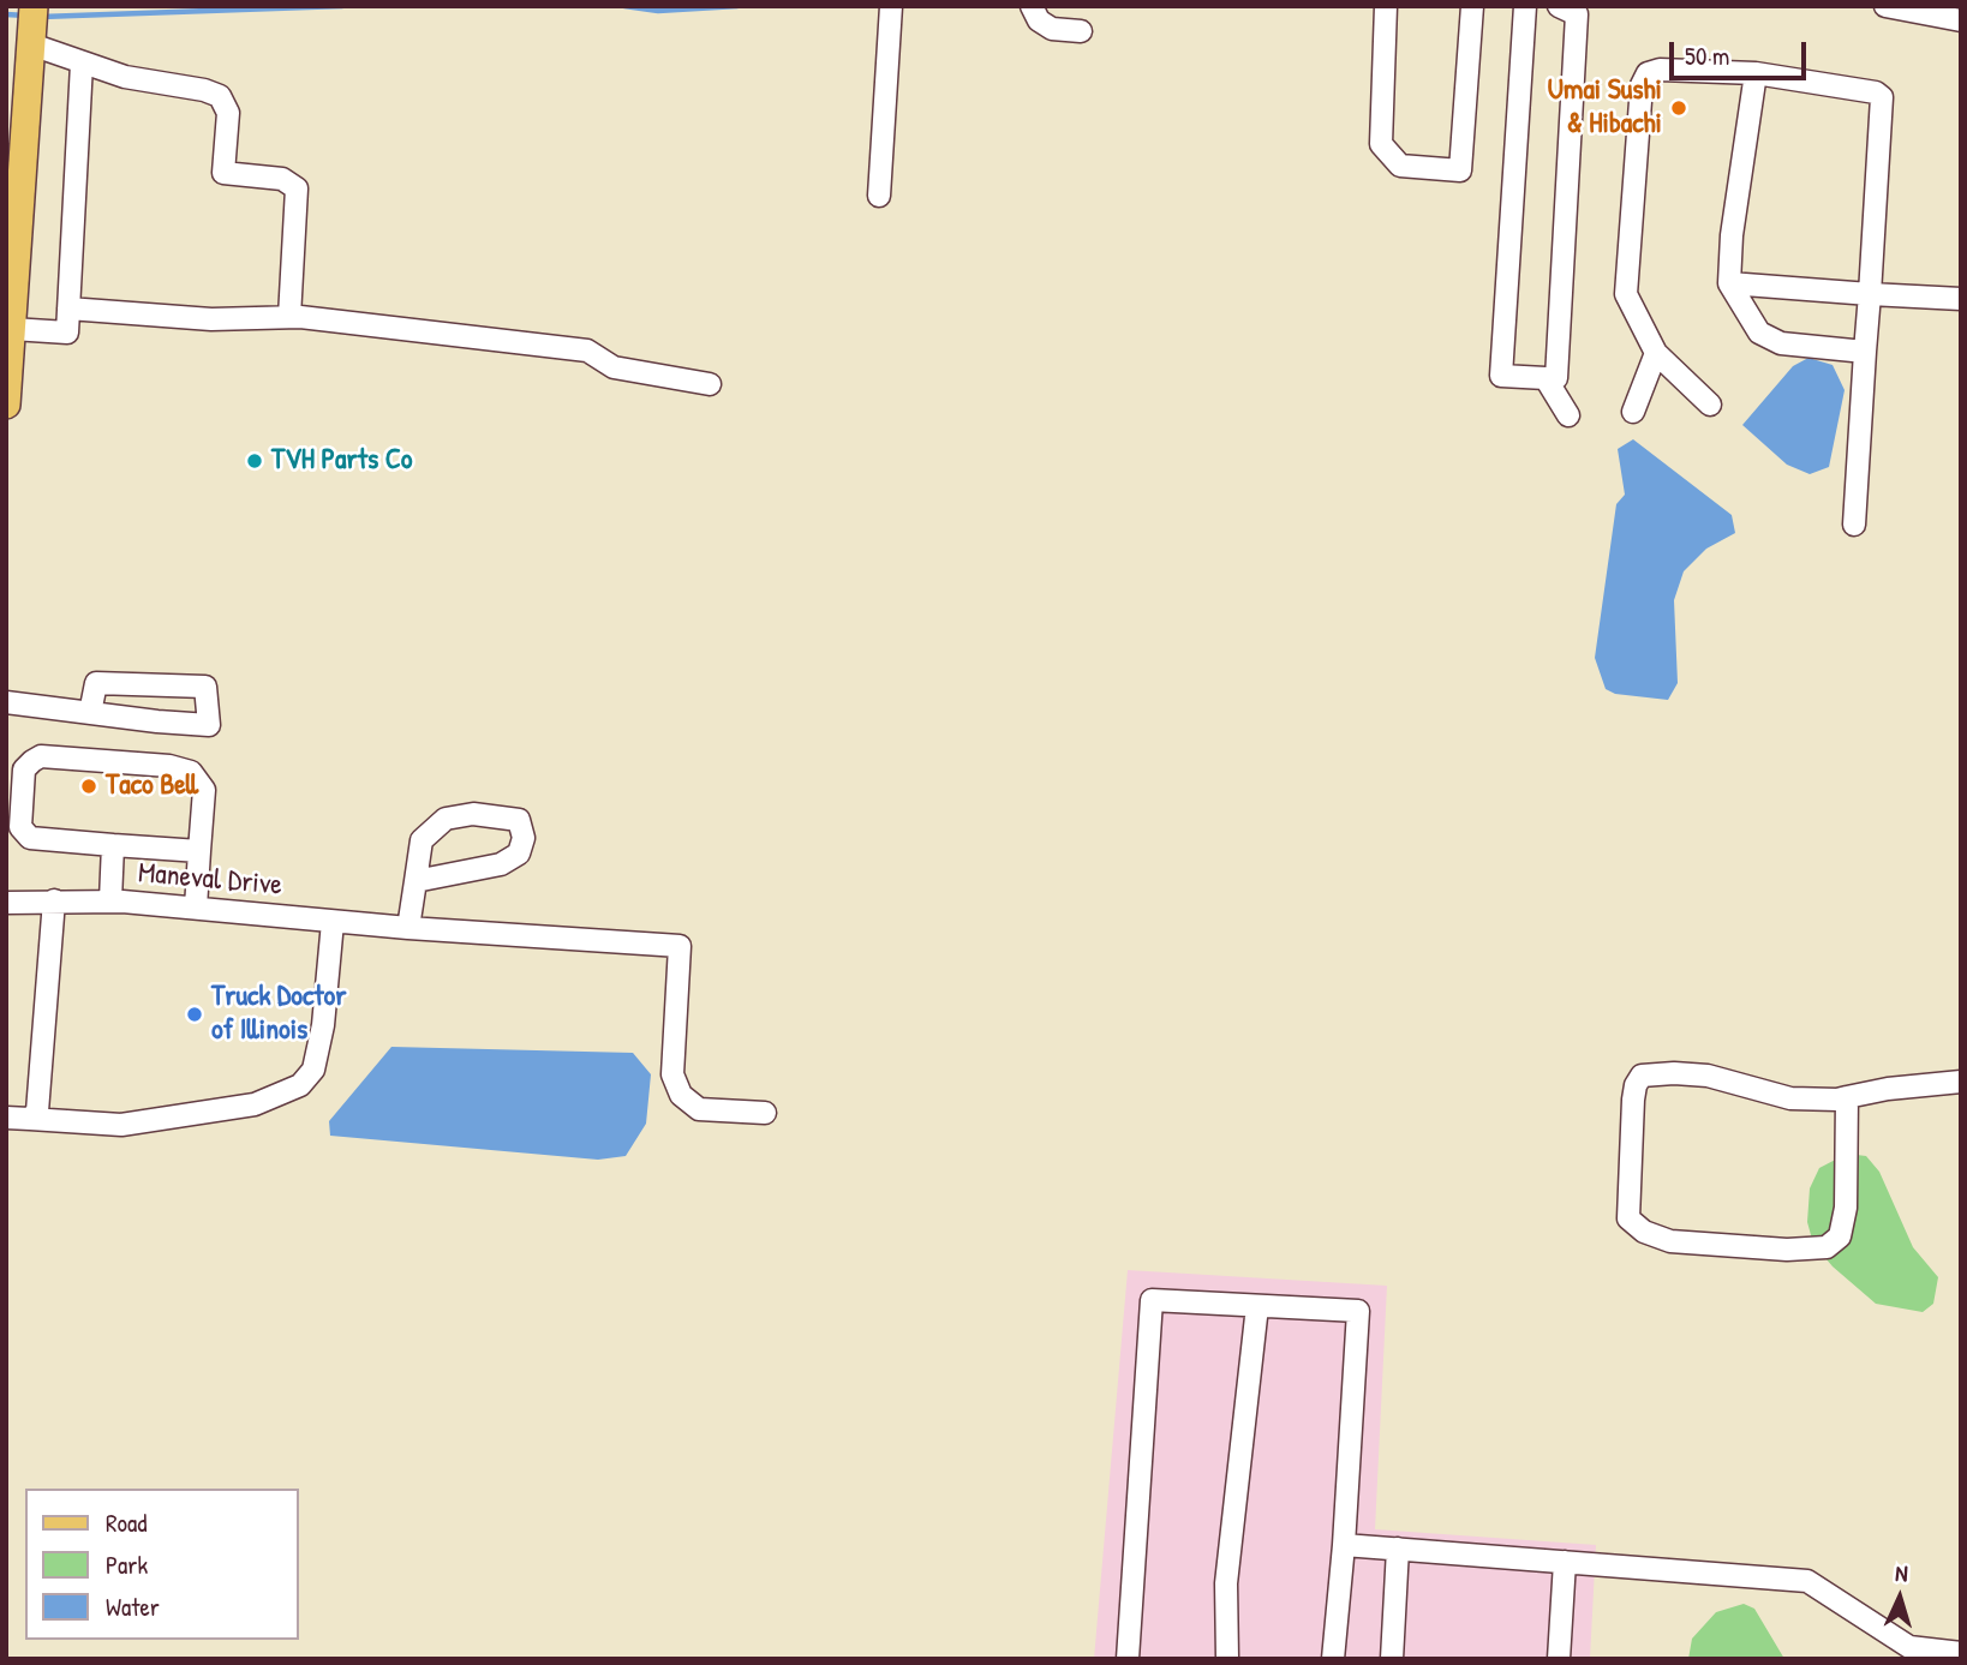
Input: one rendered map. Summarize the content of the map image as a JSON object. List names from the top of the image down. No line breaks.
{"streets":{"street":["Maneval Drive"]},"places":["Umai Sushi & Hibachi","TVH Parts Co","Taco Bell","Truck Doctor of Illinois"],"legend":["Road","Park","Water"],"scale_bar":"50 m","north":"top"}
